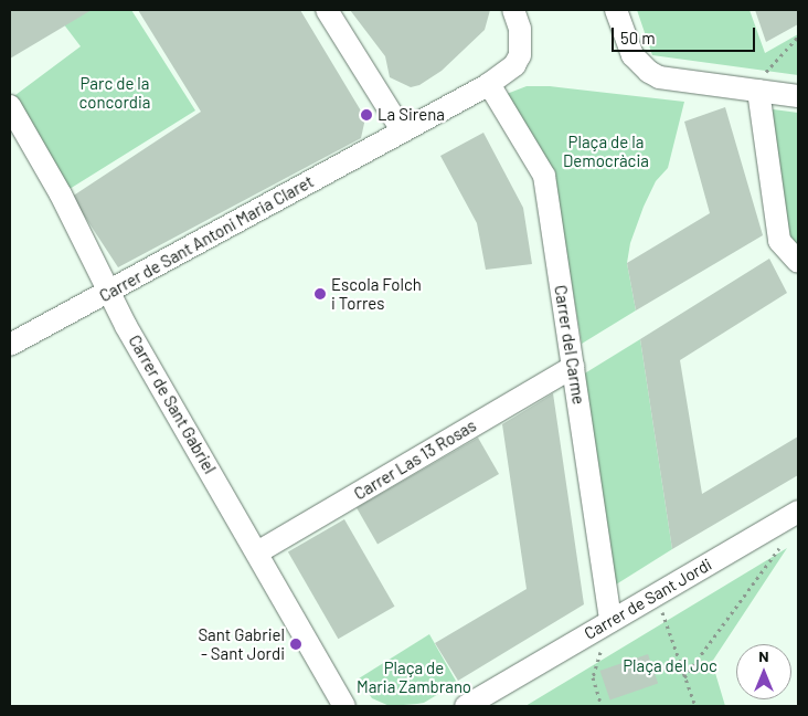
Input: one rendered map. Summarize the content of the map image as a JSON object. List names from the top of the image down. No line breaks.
{"streets":{"street":["Carrer de Sant Antoni Maria Claret","Carrer del Carme","Carrer de Sant Gabriel","Carrer Las 13 Rosas","Carrer de Sant Jordi"]},"crossings":[["Carrer de Sant Antoni Maria Claret","Carrer del Carme"],["Carrer de Sant Antoni Maria Claret","Carrer de Sant Gabriel"],["Carrer del Carme","Carrer Las 13 Rosas"],["Carrer del Carme","Carrer de Sant Jordi"],["Carrer de Sant Gabriel","Carrer Las 13 Rosas"]],"parks":["Parc de la concordia","Plaça de la Democràcia","Plaça del Joc","Plaça de Maria Zambrano"],"places":["La Sirena","Escola Folch i Torres","Sant Gabriel - Sant Jordi"],"scale_bar":"50 m","north":"top"}
